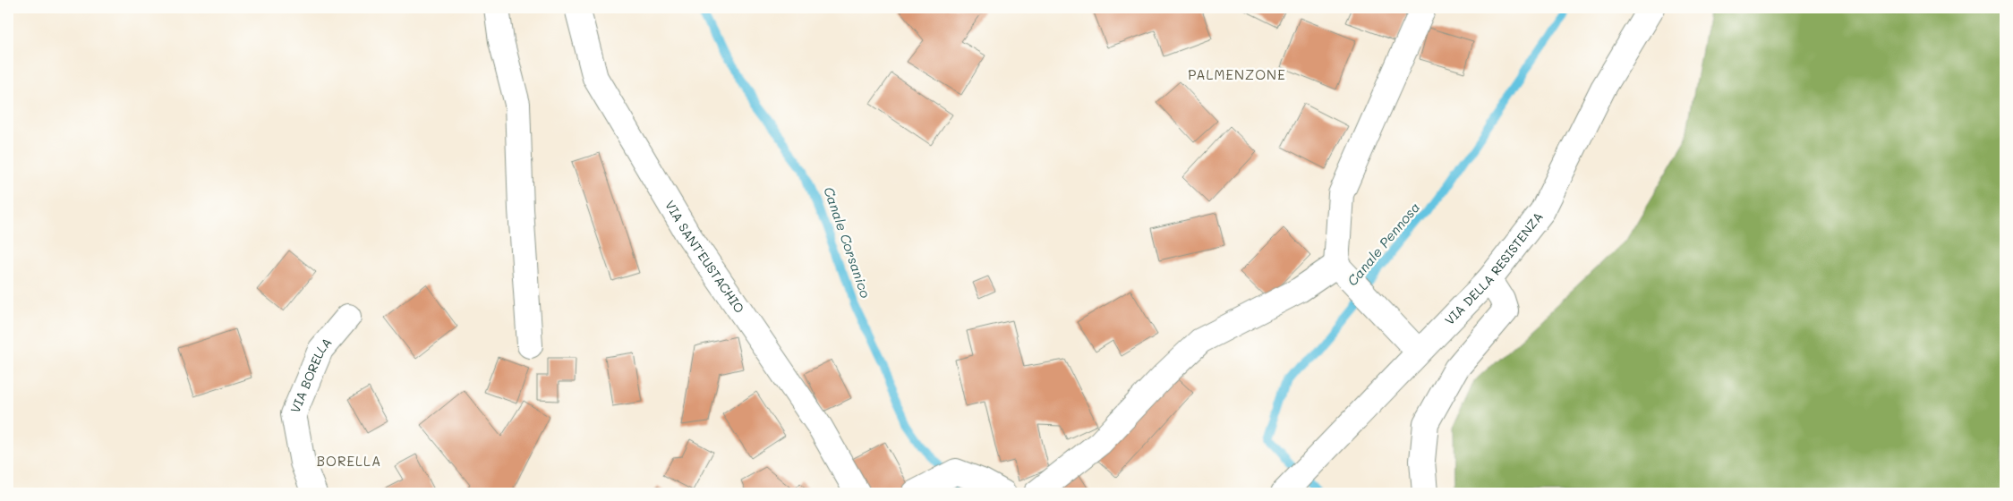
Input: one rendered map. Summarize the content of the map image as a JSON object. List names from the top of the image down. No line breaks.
{"streets":{"street":["VIA SANT'EUSTACHIO","VIA DELLA RESISTENZA","VIA BORELLA"]},"districts":["PALMENZONE","BORELLA"],"water":["Canale Corsanico","Canale Pennosa"]}
